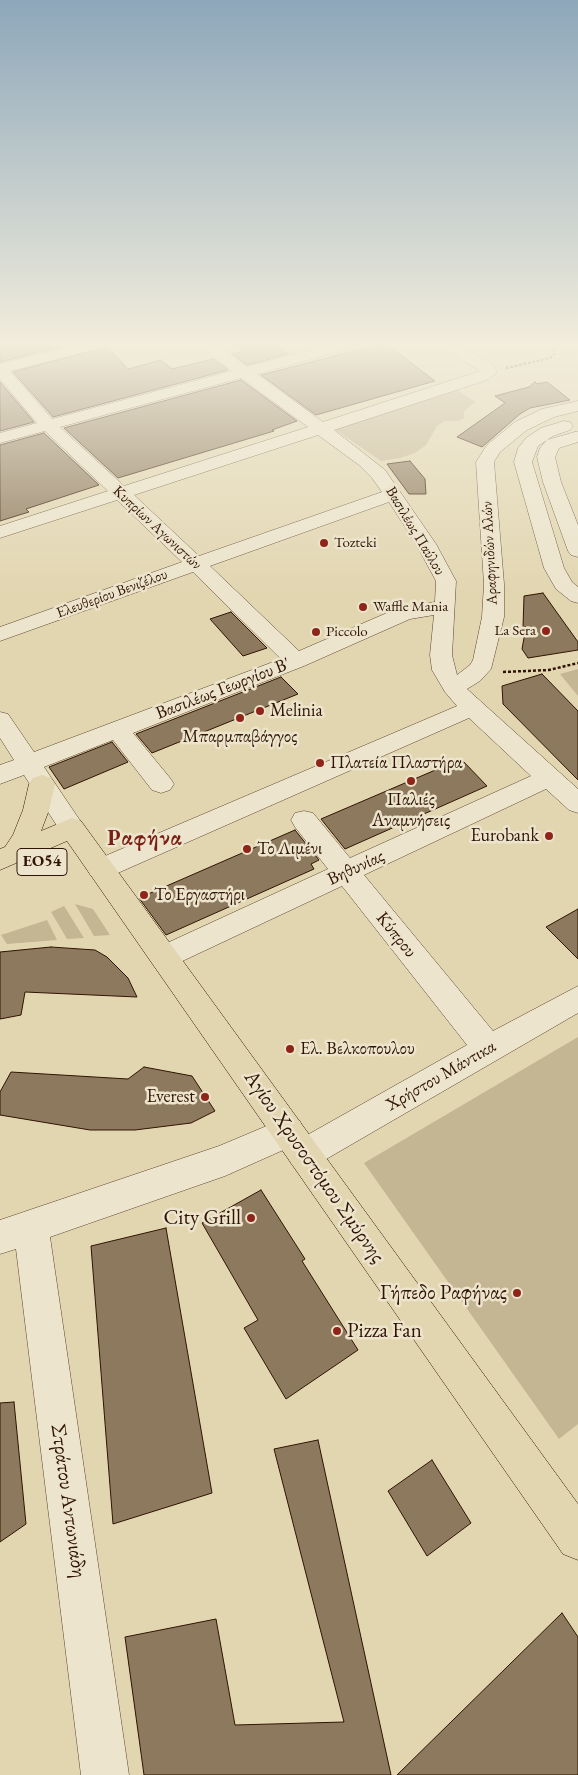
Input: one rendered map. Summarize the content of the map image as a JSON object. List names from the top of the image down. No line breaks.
{"streets":{"main road":["ΕΟ54","Αγίου Χρυσοστόμου Σμύρνης"],"street":["Κυπρίων Αγωνιστών","Βασιλέως Παύλου","Αραφηνιδών Αλών","Ελευθερίου Βενιζέλου","Βασιλέως Γεωργίου Β'","Βηθυνίας","Κύπρου","Χρήστου Μάντικα","Στράτου Αντωνιάδη"]},"crossings":[["Κυπρίων Αγωνιστών","Ελευθερίου Βενιζέλου"],["Κυπρίων Αγωνιστών","Βασιλέως Γεωργίου Β'"],["Βασιλέως Παύλου","Ελευθερίου Βενιζέλου"],["Βασιλέως Παύλου","Βασιλέως Γεωργίου Β'"],["ΕΟ54","Αγίου Χρυσοστόμου Σμύρνης"],["Βηθυνίας","Κύπρου"],["Βηθυνίας","Αγίου Χρυσοστόμου Σμύρνης"],["Κύπρου","Χρήστου Μάντικα"],["Χρήστου Μάντικα","Αγίου Χρυσοστόμου Σμύρνης"],["Χρήστου Μάντικα","Στράτου Αντωνιάδη"]],"districts":["Ραφήνα"],"places":["Tozteki","Waffle Mania","La Sera","Piccolo","Melinia","Μπαρμπαβάγγος","Πλατεία Πλαστήρα","Παλιές Αναμνήσεις","Eurobank","Το Λιμένι","Το Εργαστήρι","Ελ. Βελκοπουλου","Everest","City Grill","Γήπεδο Ραφήνας","Pizza Fan"]}
